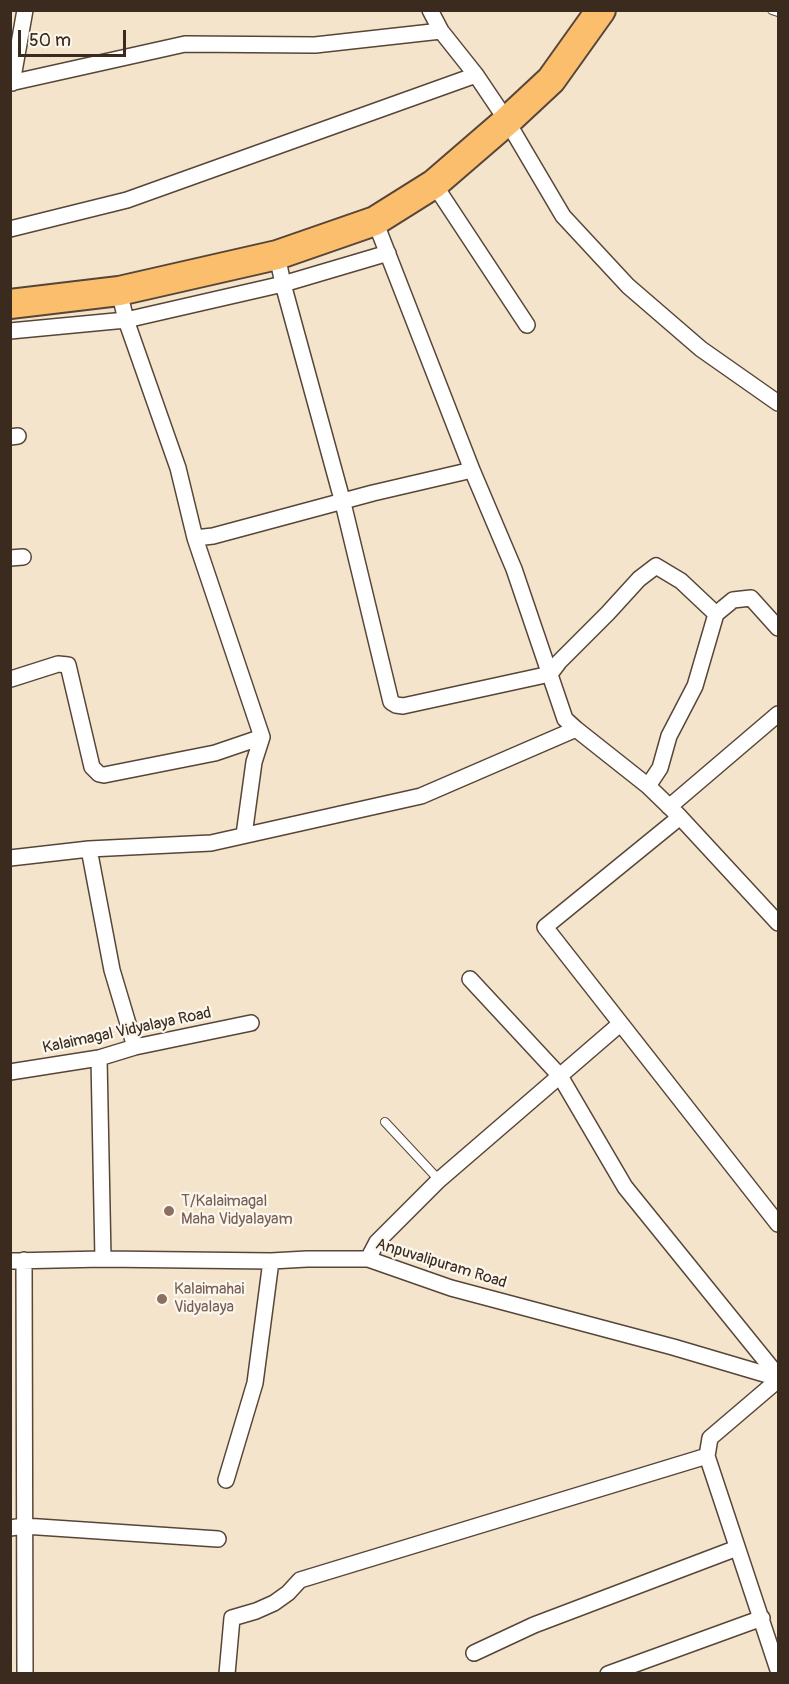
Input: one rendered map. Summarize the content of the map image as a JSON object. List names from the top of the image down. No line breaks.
{"streets":{"street":["Kalaimagal Vidyalaya Road","Anpuvalipuram Road"]},"places":["T/Kalaimagal Maha Vidyalayam","Kalaimahai Vidyalaya"],"scale_bar":"50 m"}
